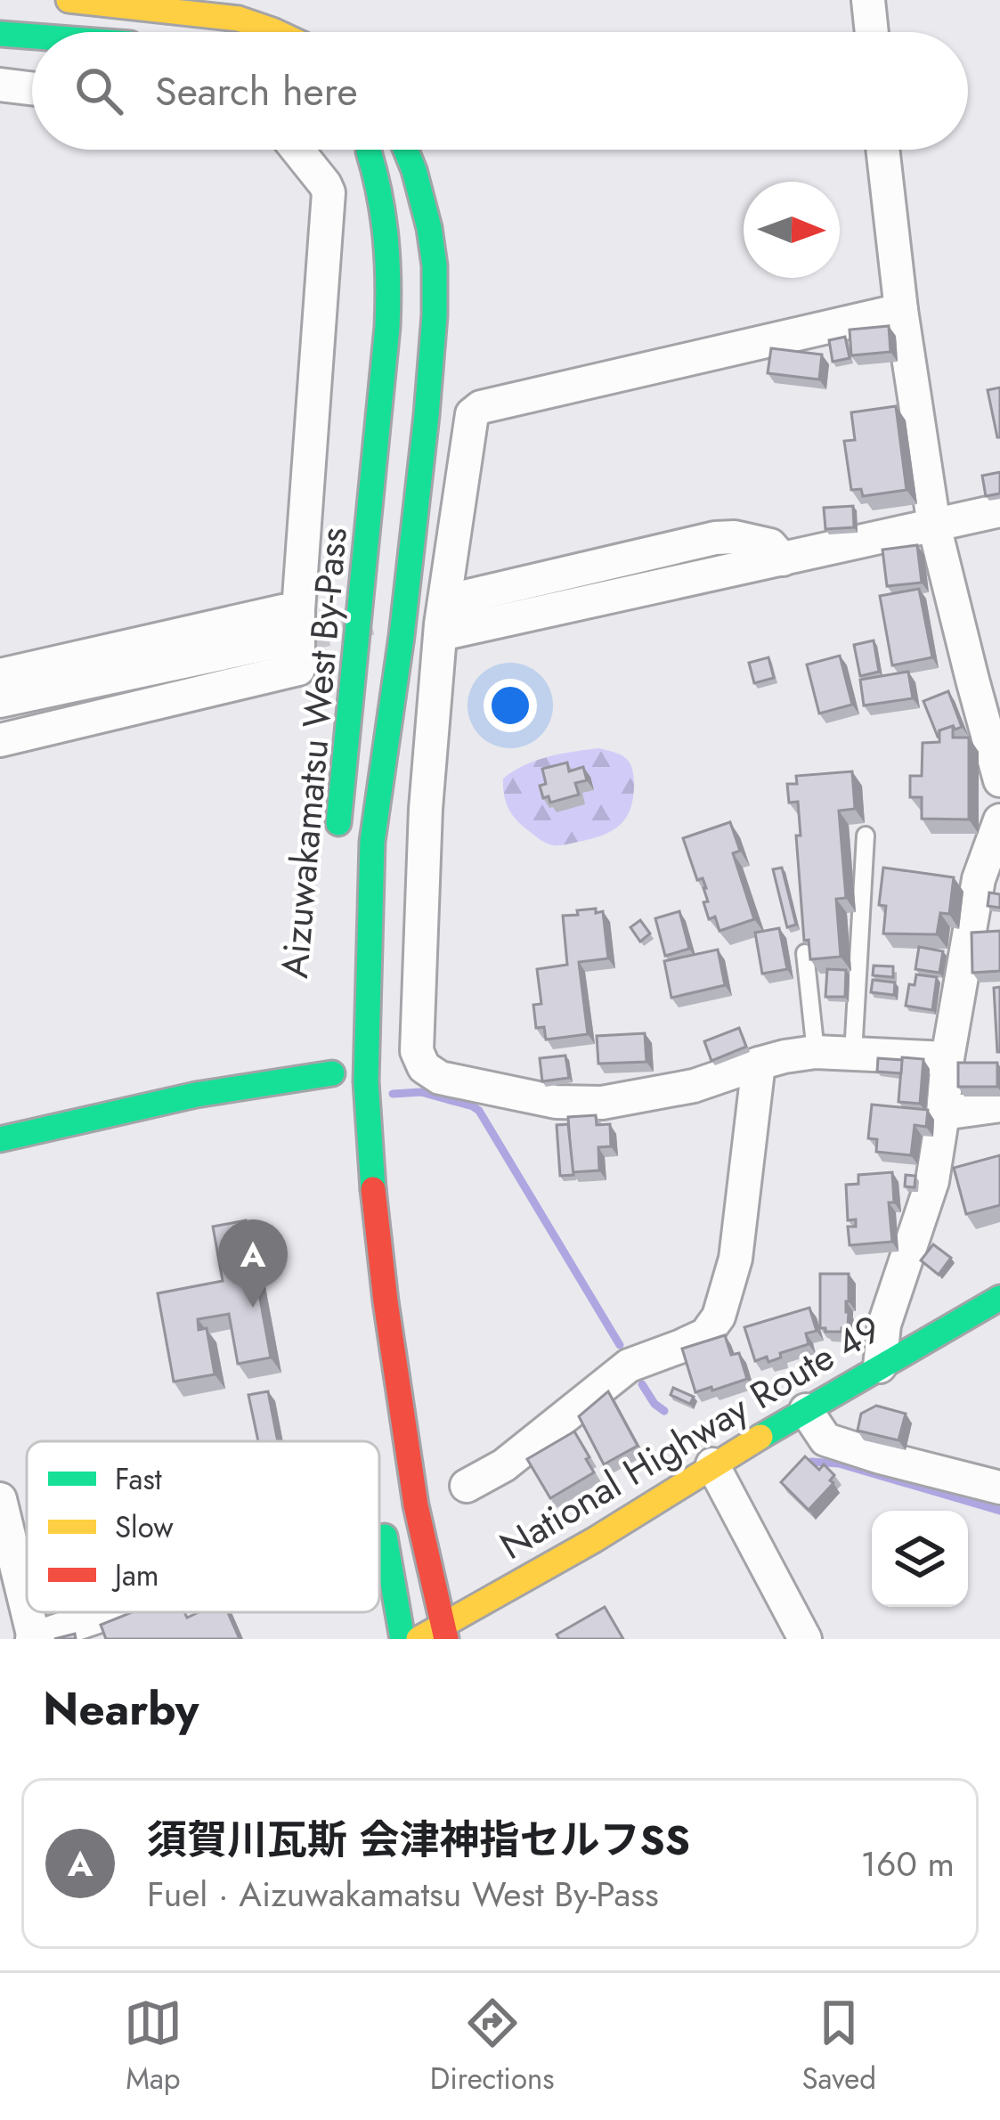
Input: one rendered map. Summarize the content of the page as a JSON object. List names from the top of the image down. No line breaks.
{"streets":{"main road":["Aizuwakamatsu West By-Pass","National Highway Route 49"]},"crossings":[["Aizuwakamatsu West By-Pass","National Highway Route 49"]],"legend":["Fast","Slow","Jam"],"north":"right","page":{"search":"Search here","pins":"A","heading":"Nearby","list":[{"mark":"A","name":"須賀川瓦斯 会津神指セルフSS","note":"Fuel · Aizuwakamatsu West By-Pass","value":"160 m"}],"nav":["Map","Directions","Saved"]}}
